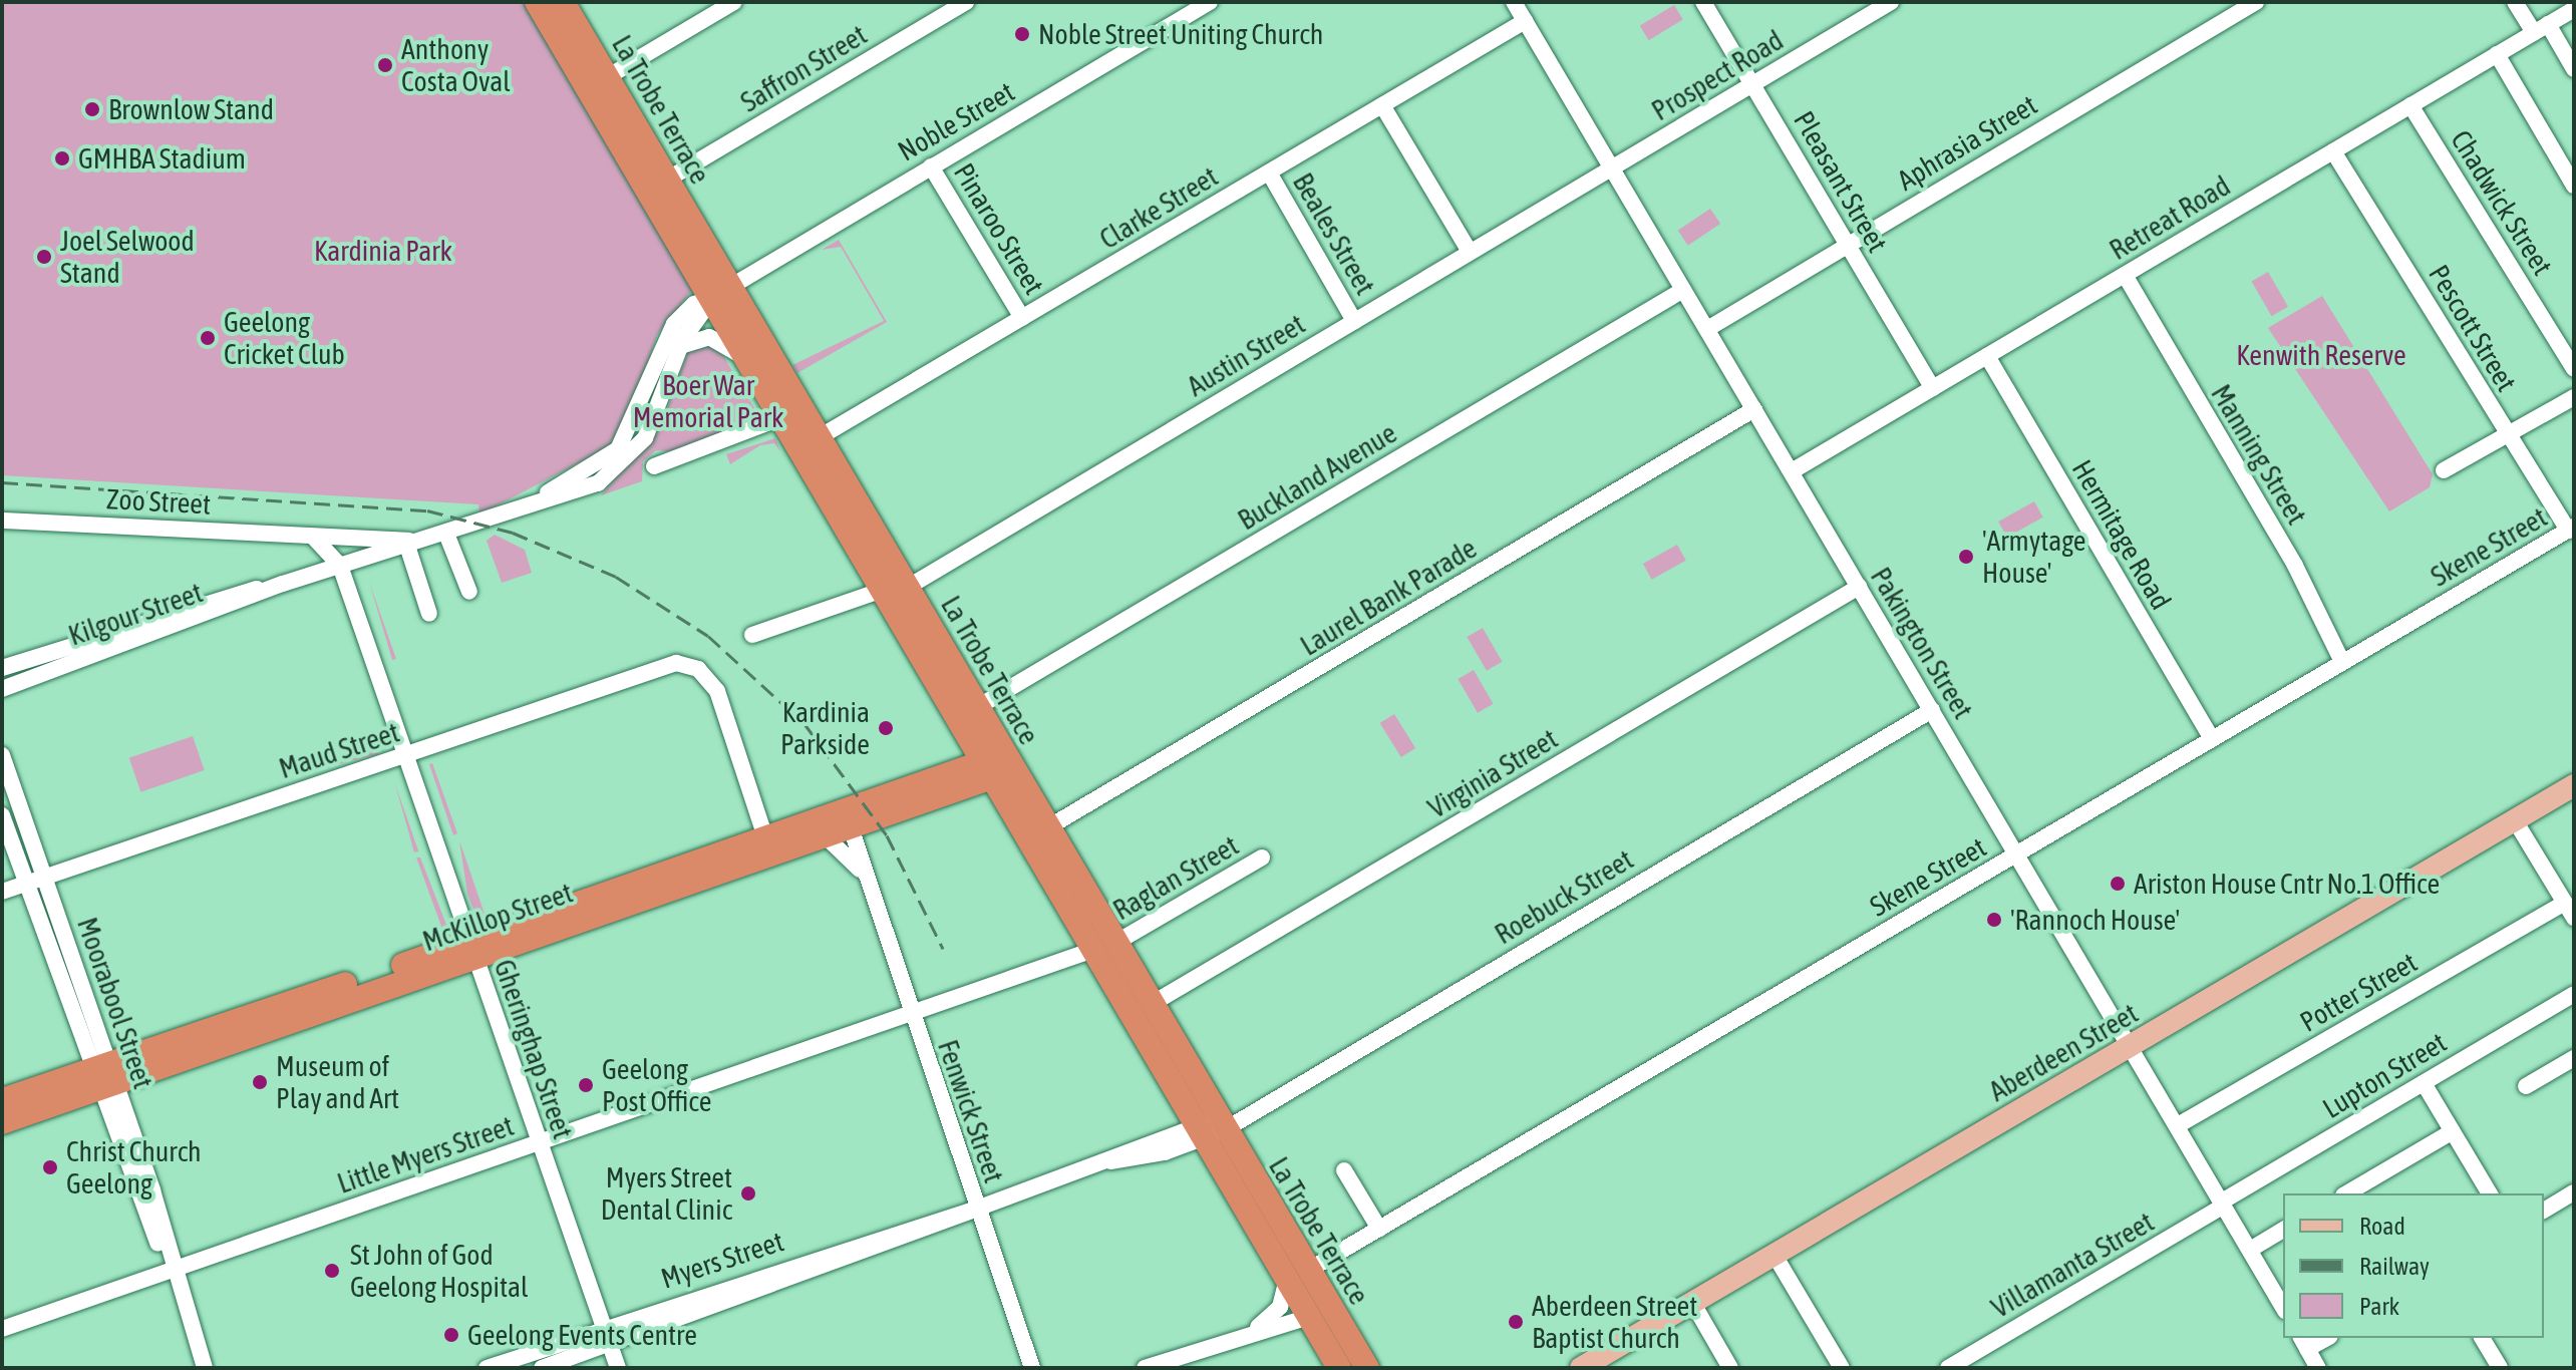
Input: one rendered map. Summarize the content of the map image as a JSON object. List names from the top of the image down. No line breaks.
{"streets":{"highway":["La Trobe Terrace","McKillop Street"],"main road":["Aberdeen Street"],"street":["Saffron Street","Prospect Road","Noble Street","Aphrasia Street","Pleasant Street","Chadwick Street","Clarke Street","Retreat Road","Pinaroo Street","Beales Street","Pescott Street","Austin Street","Manning Street","Buckland Avenue","Zoo Street","Hermitage Road","Skene Street","Laurel Bank Parade","Kilgour Street","Pakington Street","Maud Street","Virginia Street","Raglan Street","Roebuck Street","Potter Street","Moorabool Street","Gheringhap Street","Lupton Street","Fenwick Street","Little Myers Street","Myers Street","Villamanta Street"]},"crossings":[["Saffron Street","La Trobe Terrace"],["Prospect Road","Pleasant Street"],["Prospect Road","Austin Street"],["Prospect Road","Pakington Street"],["La Trobe Terrace","Noble Street"],["La Trobe Terrace","Clarke Street"],["La Trobe Terrace","Austin Street"],["La Trobe Terrace","Buckland Avenue"],["La Trobe Terrace","Skene Street"],["La Trobe Terrace","Laurel Bank Parade"],["La Trobe Terrace","Kilgour Street"],["La Trobe Terrace","Virginia Street"],["La Trobe Terrace","Raglan Street"],["La Trobe Terrace","Roebuck Street"],["La Trobe Terrace","McKillop Street"],["La Trobe Terrace","Little Myers Street"],["La Trobe Terrace","Myers Street"],["Noble Street","Pinaroo Street"],["Noble Street","Kilgour Street"],["Aphrasia Street","Pleasant Street"],["Aphrasia Street","Pakington Street"],["Pleasant Street","Retreat Road"],["Chadwick Street","Retreat Road"],["Clarke Street","Pinaroo Street"],["Clarke Street","Beales Street"],["Clarke Street","Pakington Street"],["Retreat Road","Pescott Street"],["Retreat Road","Manning Street"],["Retreat Road","Hermitage Road"],["Retreat Road","Pakington Street"],["Beales Street","Austin Street"],["Pescott Street","Skene Street"],["Austin Street","Pakington Street"],["Manning Street","Skene Street"],["Buckland Avenue","Pakington Street"],["Zoo Street","Kilgour Street"],["Hermitage Road","Skene Street"],["Skene Street","Pakington Street"],["Laurel Bank Parade","Pakington Street"],["Kilgour Street","Gheringhap Street"],["Pakington Street","Virginia Street"],["Pakington Street","Roebuck Street"],["Pakington Street","Potter Street"],["Pakington Street","Aberdeen Street"],["Pakington Street","Lupton Street"],["Pakington Street","Villamanta Street"],["Maud Street","McKillop Street"],["Maud Street","Moorabool Street"],["Maud Street","Gheringhap Street"],["Raglan Street","Little Myers Street"],["Roebuck Street","Myers Street"],["McKillop Street","Moorabool Street"],["McKillop Street","Gheringhap Street"],["McKillop Street","Fenwick Street"],["Moorabool Street","Little Myers Street"],["Gheringhap Street","Little Myers Street"],["Gheringhap Street","Myers Street"],["Lupton Street","Villamanta Street"],["Fenwick Street","Little Myers Street"],["Fenwick Street","Myers Street"]],"parks":["Kardinia Park","Kenwith Reserve","Boer War Memorial Park"],"places":["Noble Street Uniting Church","Anthony Costa Oval","Brownlow Stand","GMHBA Stadium","Joel Selwood Stand","Geelong Cricket Club","'Armytage House'","Kardinia Parkside","Ariston House Cntr No.1 Office","'Rannoch House'","Museum of Play and Art","Geelong Post Office","Christ Church Geelong","Myers Street Dental Clinic","St John of God Geelong Hospital","Aberdeen Street Baptist Church","Geelong Events Centre"],"legend":["Road","Railway","Park"]}
